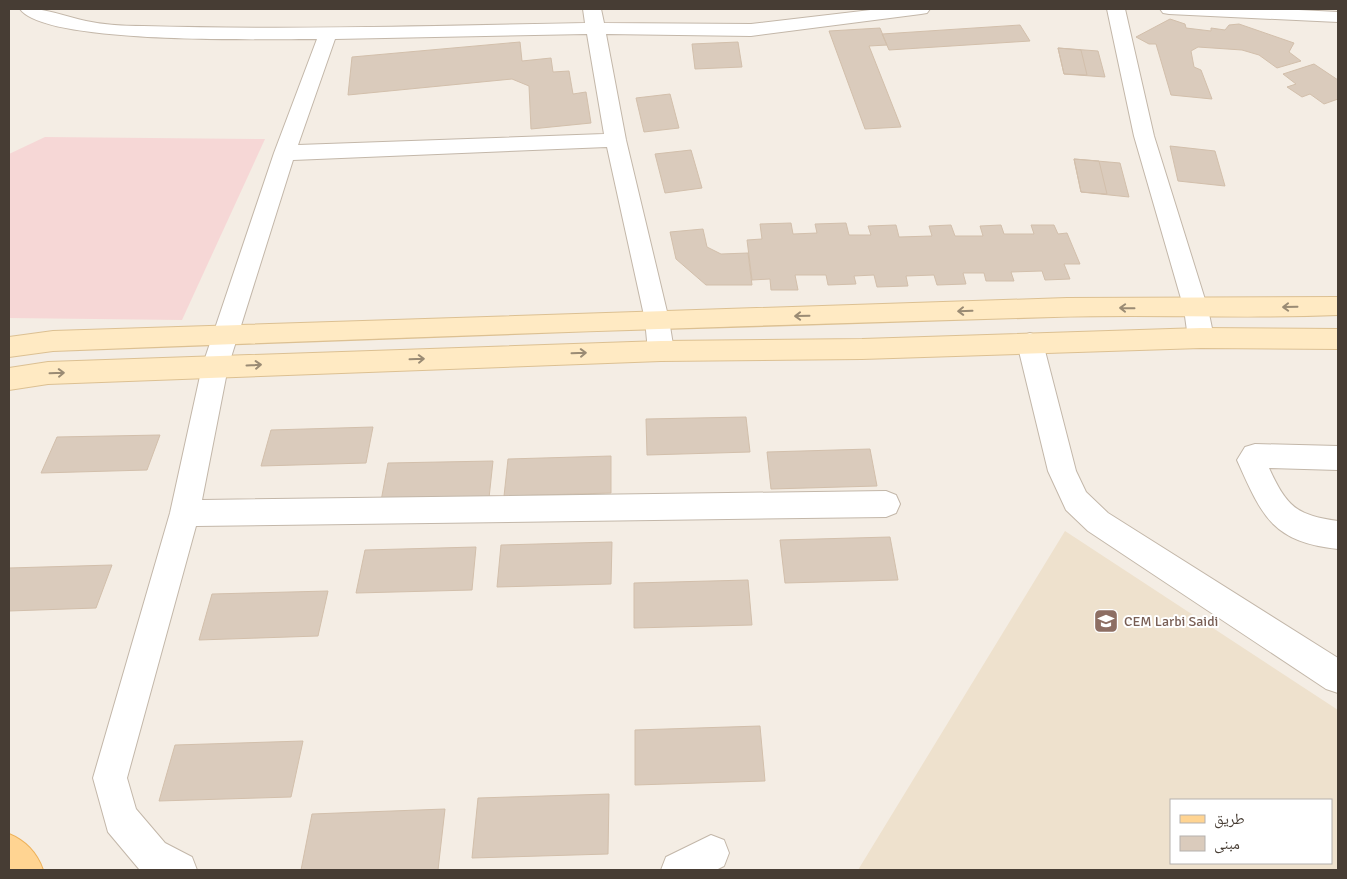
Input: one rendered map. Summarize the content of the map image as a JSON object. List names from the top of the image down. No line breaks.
{"places":{"school or university":["CEM Larbi Saidi"]},"legend":["طريق","مبنى"]}
